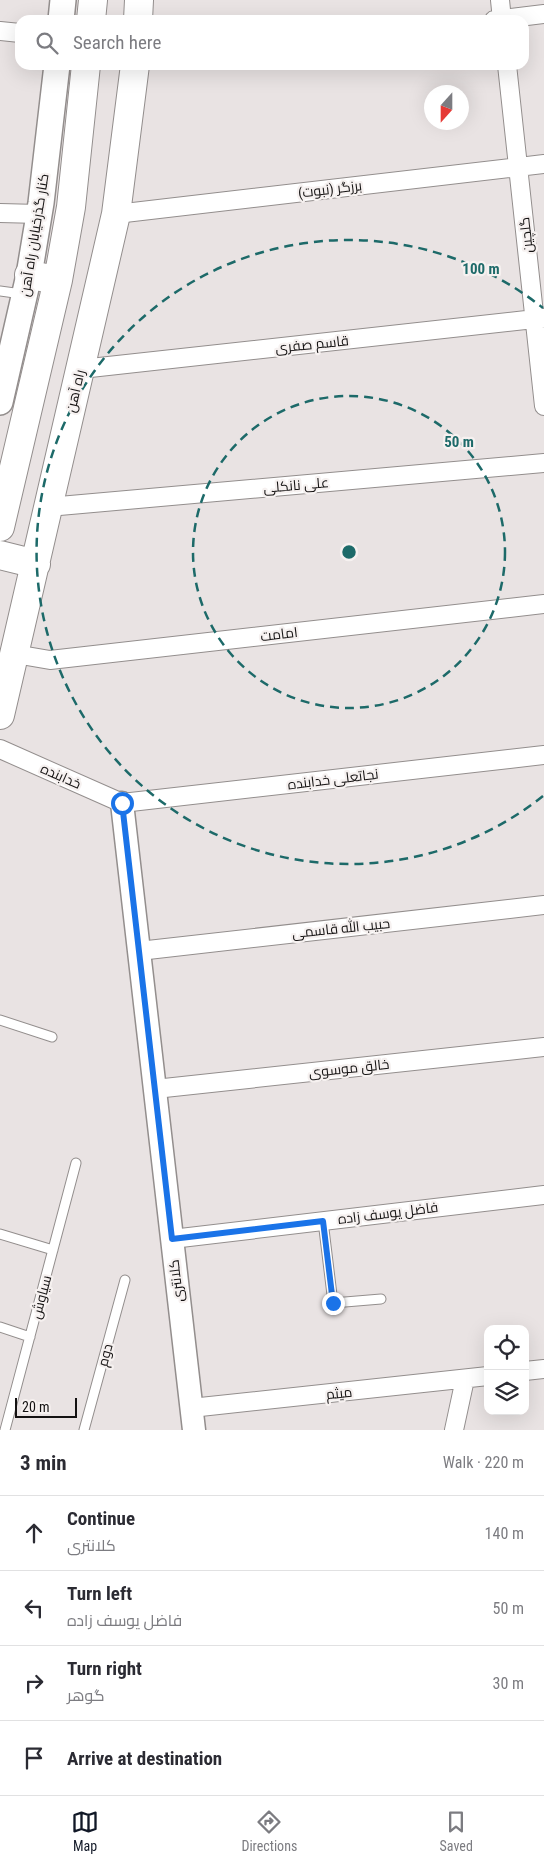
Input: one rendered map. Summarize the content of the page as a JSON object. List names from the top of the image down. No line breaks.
{"streets":{"main road":["کنار گذرخیابان راه آهن","راه آهن"],"street":["برزگر (نبوت)","گلچین","قاسم صفری","علی نانکلی","امامت","خدابنده","نجاتعلی خدابنده","حبیب الله قاسمی","خالق موسوی","فاضل یوسف زاده","کلانتری","میثم"],"lane":["سیاوش","دوم"]},"crossings":[["برزگر (نبوت)","گلچین"],["برزگر (نبوت)","راه آهن"],["گلچین","قاسم صفری"],["قاسم صفری","راه آهن"],["راه آهن","علی نانکلی"],["راه آهن","امامت"],["خدابنده","نجاتعلی خدابنده"],["خدابنده","کلانتری"],["نجاتعلی خدابنده","کلانتری"],["حبیب الله قاسمی","کلانتری"],["خالق موسوی","کلانتری"],["فاضل یوسف زاده","کلانتری"],["کلانتری","میثم"]],"scale_bar":"20 m","north":"bottom","page":{"search":"Search here","scale":"20 m","heading":["3 min","Walk · 220 m"],"list":[["Continue","کلانتری","140 m"],["Turn left","فاضل یوسف زاده","50 m"],["Turn right","گوهر","30 m"],"Arrive at destination"],"nav":["Map","Directions","Saved"]},"rings":["100 m","50 m"]}
